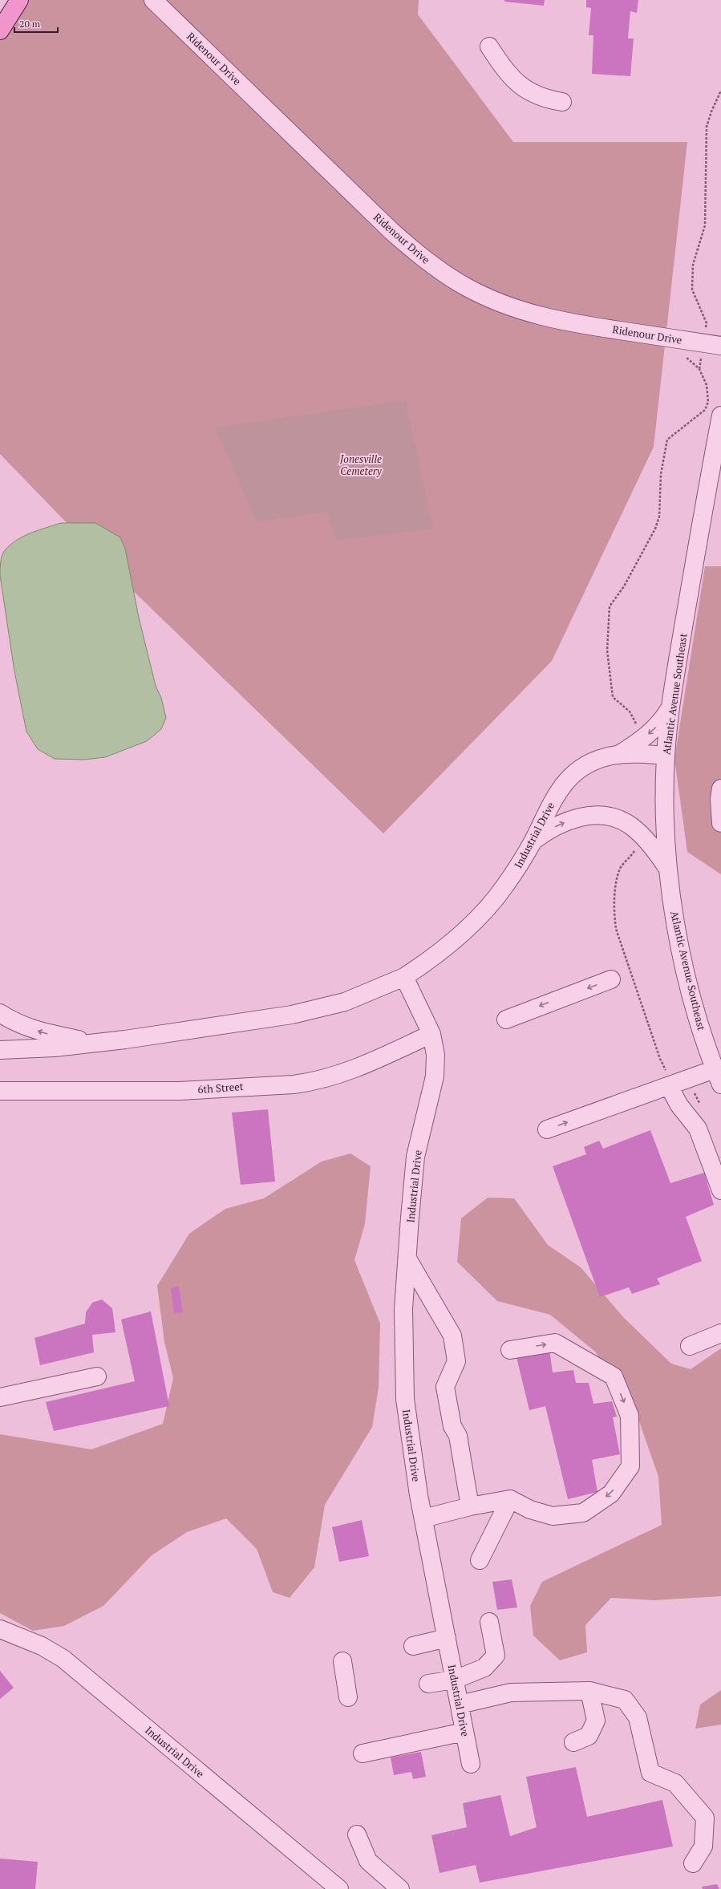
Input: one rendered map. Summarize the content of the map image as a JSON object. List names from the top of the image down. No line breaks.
{"streets":{"street":["Ridenour Drive","Atlantic Avenue Southeast","Industrial Drive","6th Street"]},"crossings":[["Atlantic Avenue Southeast","Industrial Drive"],["Industrial Drive","6th Street"]],"parks":["Jonesville Cemetery"],"scale_bar":"20 m"}
